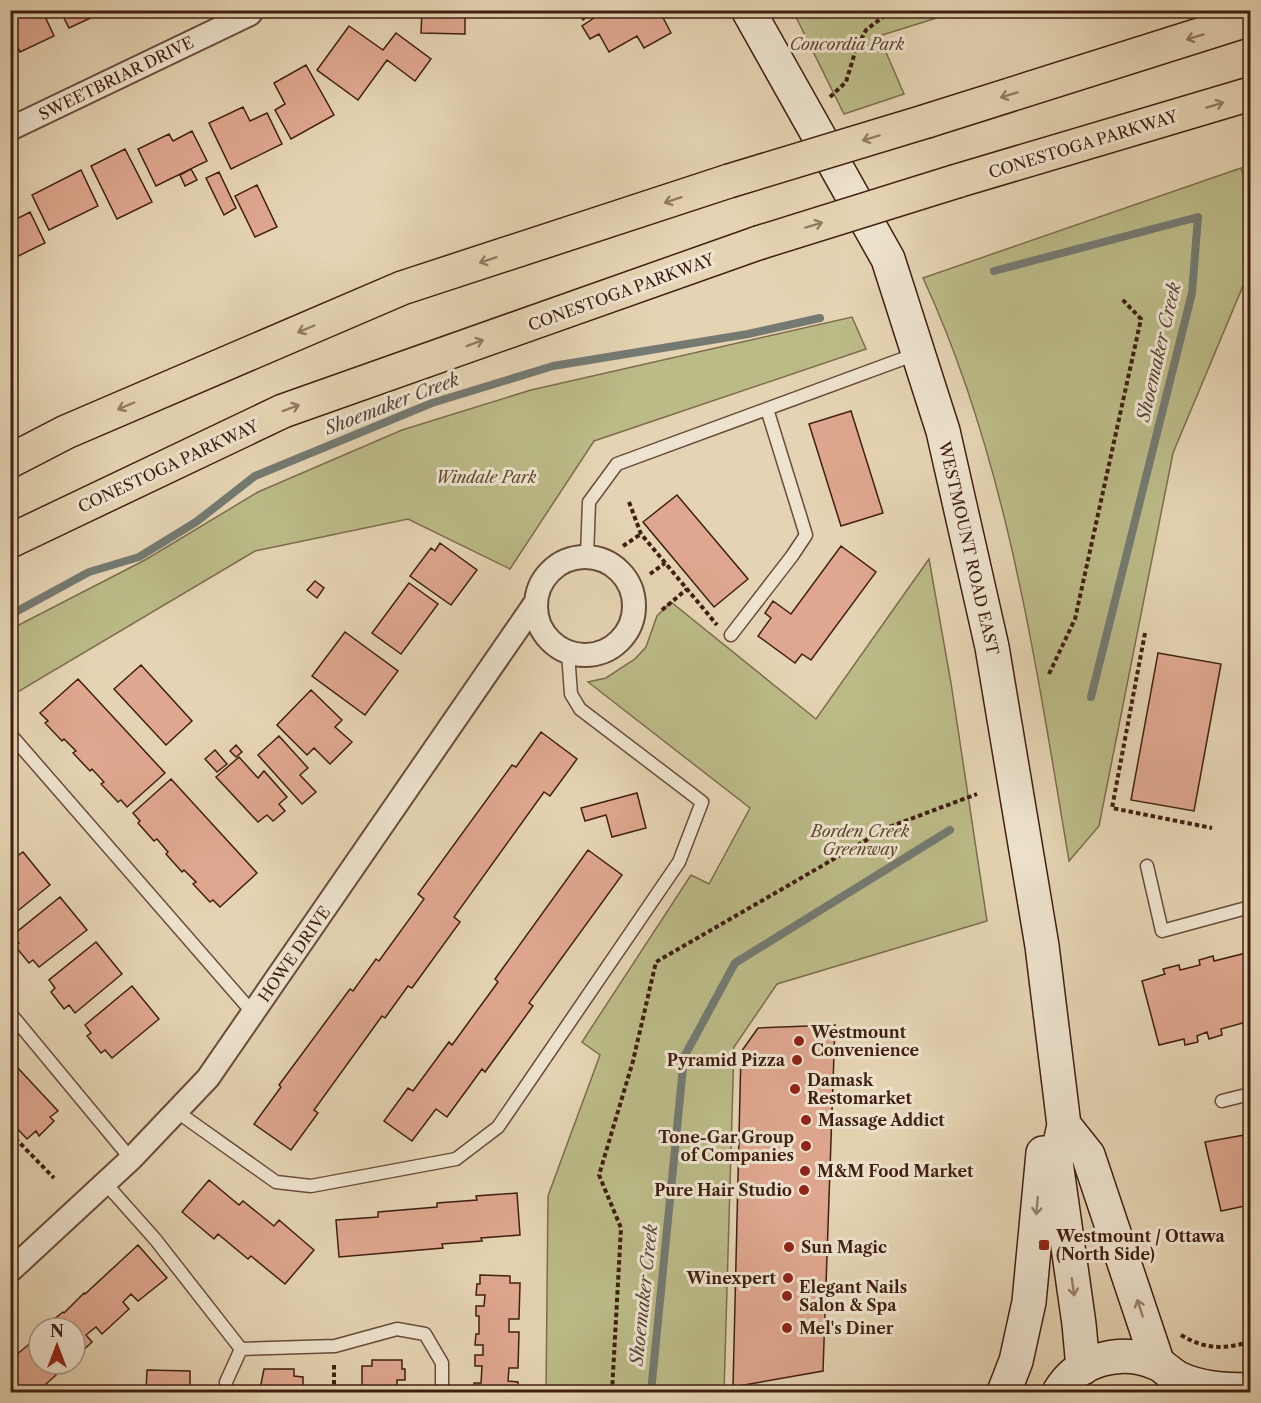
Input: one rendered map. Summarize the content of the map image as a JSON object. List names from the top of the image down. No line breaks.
{"streets":{"highway":["CONESTOGA PARKWAY"],"main road":["WESTMOUNT ROAD EAST"],"street":["SWEETBRIAR DRIVE","HOWE DRIVE"]},"water":["Shoemaker Creek"],"parks":["Concordia Park","Windale Park","Borden Creek Greenway"],"places":{"other":["Westmount Convenience","Pyramid Pizza","Damask Restomarket","Massage Addict","Tone-Gar Group of Companies","M&M Food Market","Pure Hair Studio","Sun Magic","Winexpert","Elegant Nails Salon & Spa","Mel's Diner"],"transit":["Westmount / Ottawa (North Side)"]},"north":"top"}
